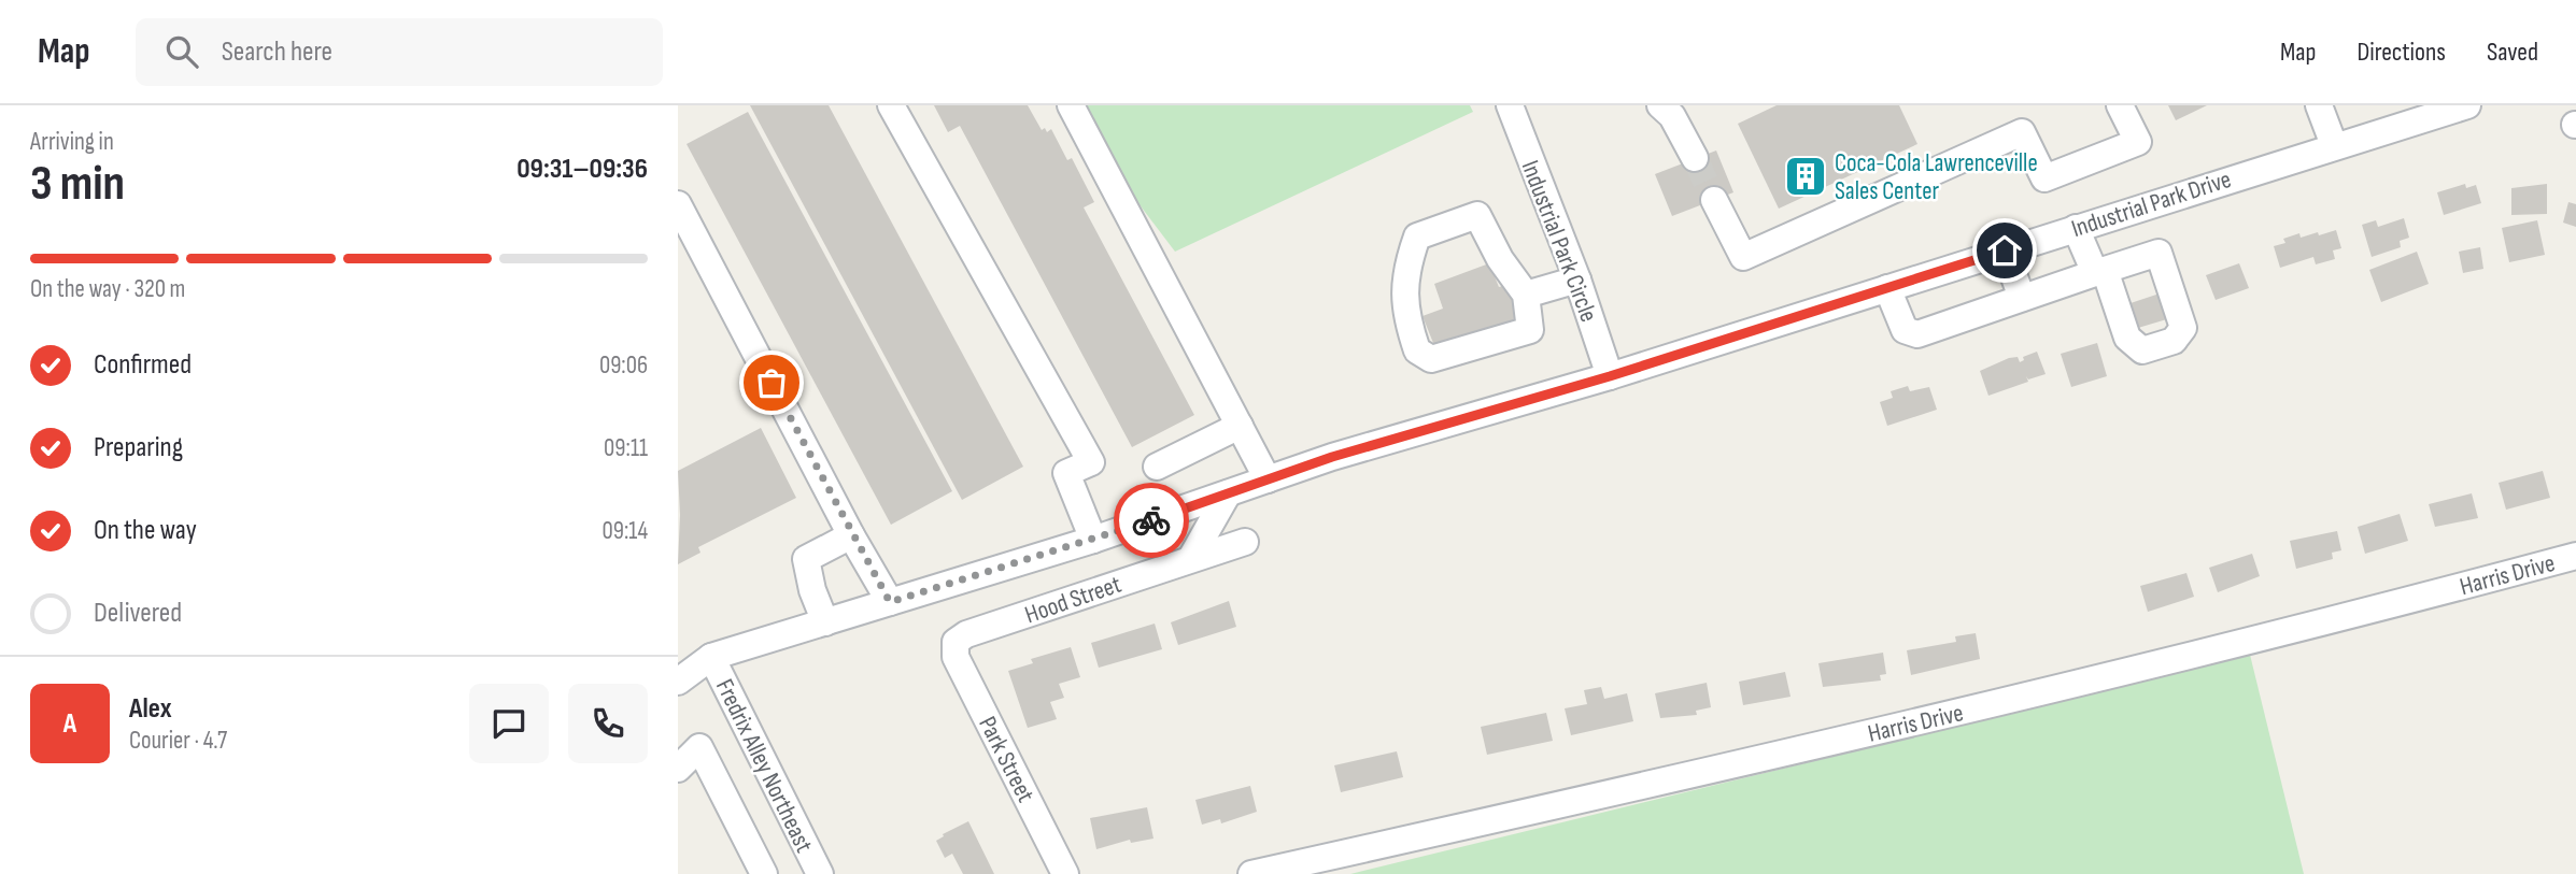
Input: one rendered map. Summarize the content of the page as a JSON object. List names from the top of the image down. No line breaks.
{"streets":{"street":["Industrial Park Drive","Industrial Park Circle","Harris Drive","Hood Street","Park Street","Fredrix Alley Northeast"]},"crossings":[["Industrial Park Drive","Industrial Park Circle"],["Industrial Park Drive","Fredrix Alley Northeast"],["Hood Street","Park Street"]],"places":{"building":["Coca-Cola Lawrenceville Sales Center"]},"page":{"header":"Map","search":"Search here","nav":["Map","Directions","Saved"],"heading":["3 min","Arriving in","09:31–09:36"],"panel":["Alex","Courier · 4.7"],"bar":"On the way · 320 m","list":[["Confirmed","09:06"],["Preparing","09:11"],["On the way","09:14"],"Delivered"],"round":"A"}}
